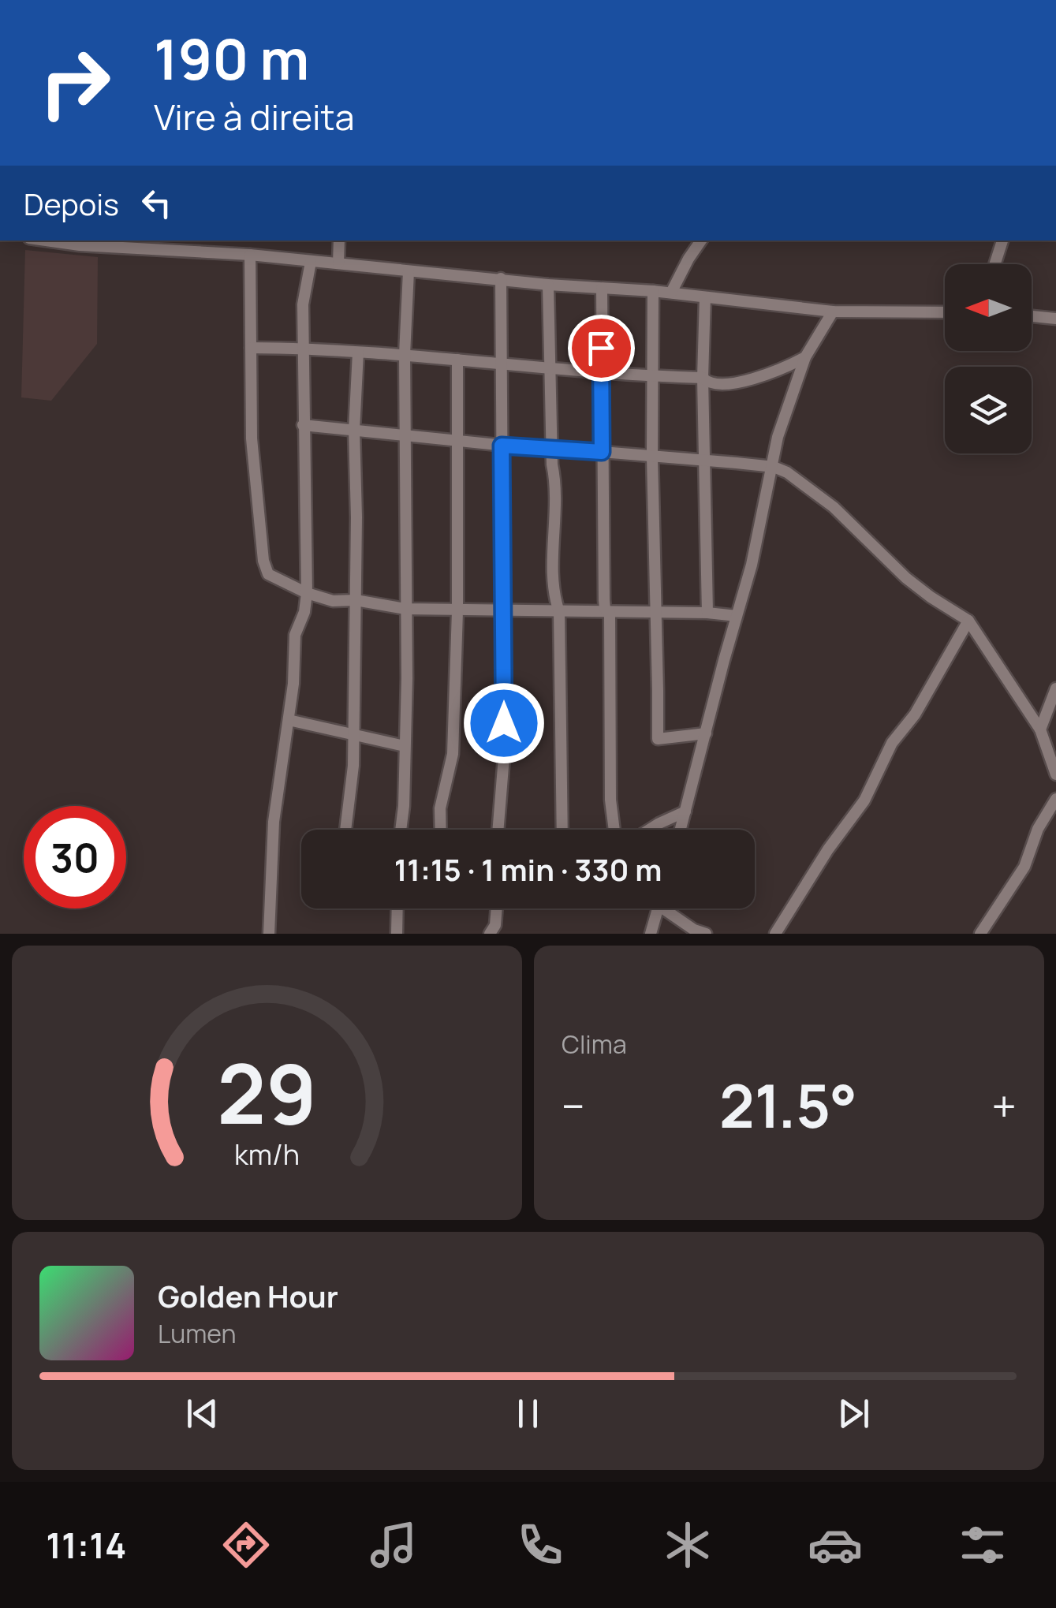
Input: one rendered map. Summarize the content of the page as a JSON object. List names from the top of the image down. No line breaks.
{"north":"left","page":{"turn":["190 m","Vire à direita"],"then":"Depois","limit":"30","trip":"11:15 · 1 min · 330 m","tile":"Clima","heat":["−","21.5°","+"],"song":["Golden Hour","Lumen"],"tabs":"11:14","gauge":["29","km/h"]}}
